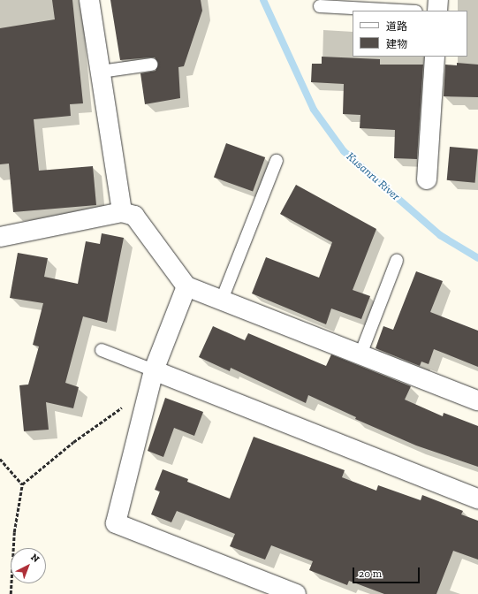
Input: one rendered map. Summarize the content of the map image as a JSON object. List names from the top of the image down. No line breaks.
{"water":["Kusanru River"],"legend":["道路","建物"],"scale_bar":"20 m","north":"top right"}
